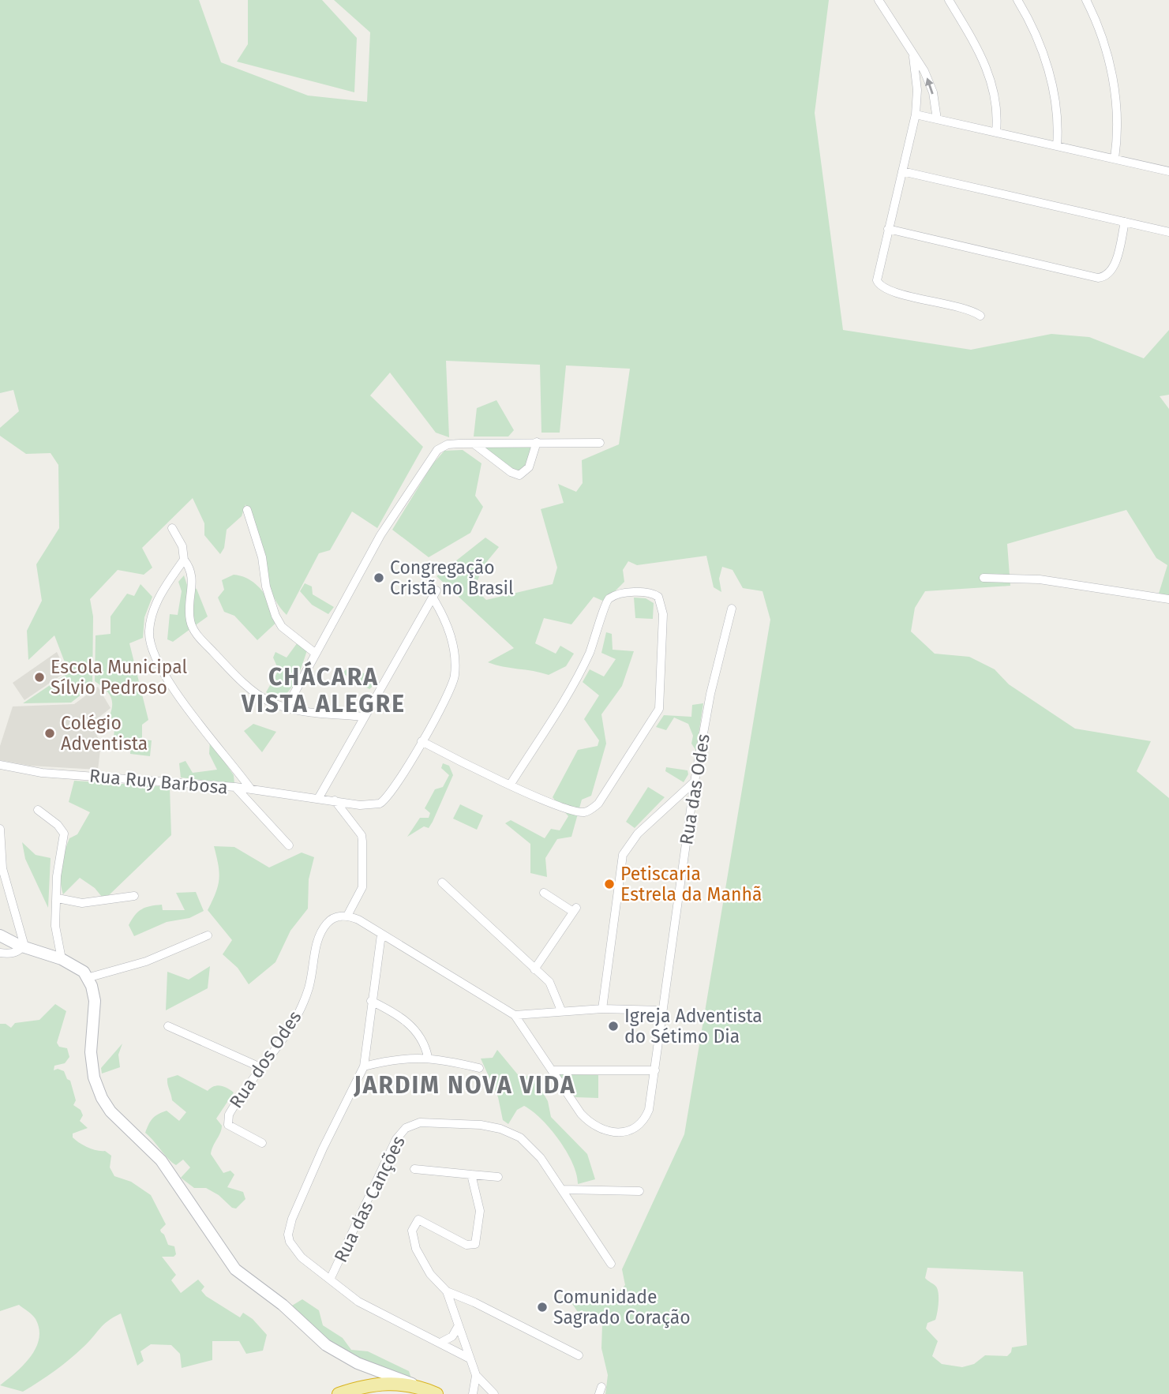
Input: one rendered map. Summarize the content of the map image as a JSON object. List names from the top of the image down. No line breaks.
{"streets":{"street":["Rua Ruy Barbosa","Rua das Odes","Rua dos Odes","Rua das Canções"]},"districts":["CHÁCARA VISTA ALEGRE","JARDIM NOVA VIDA"],"places":["Congregação Cristã no Brasil","Escola Municipal Sílvio Pedroso","Colégio Adventista","Petiscaria Estrela da Manhã","Igreja Adventista do Sétimo Dia","Comunidade Sagrado Coração"]}
